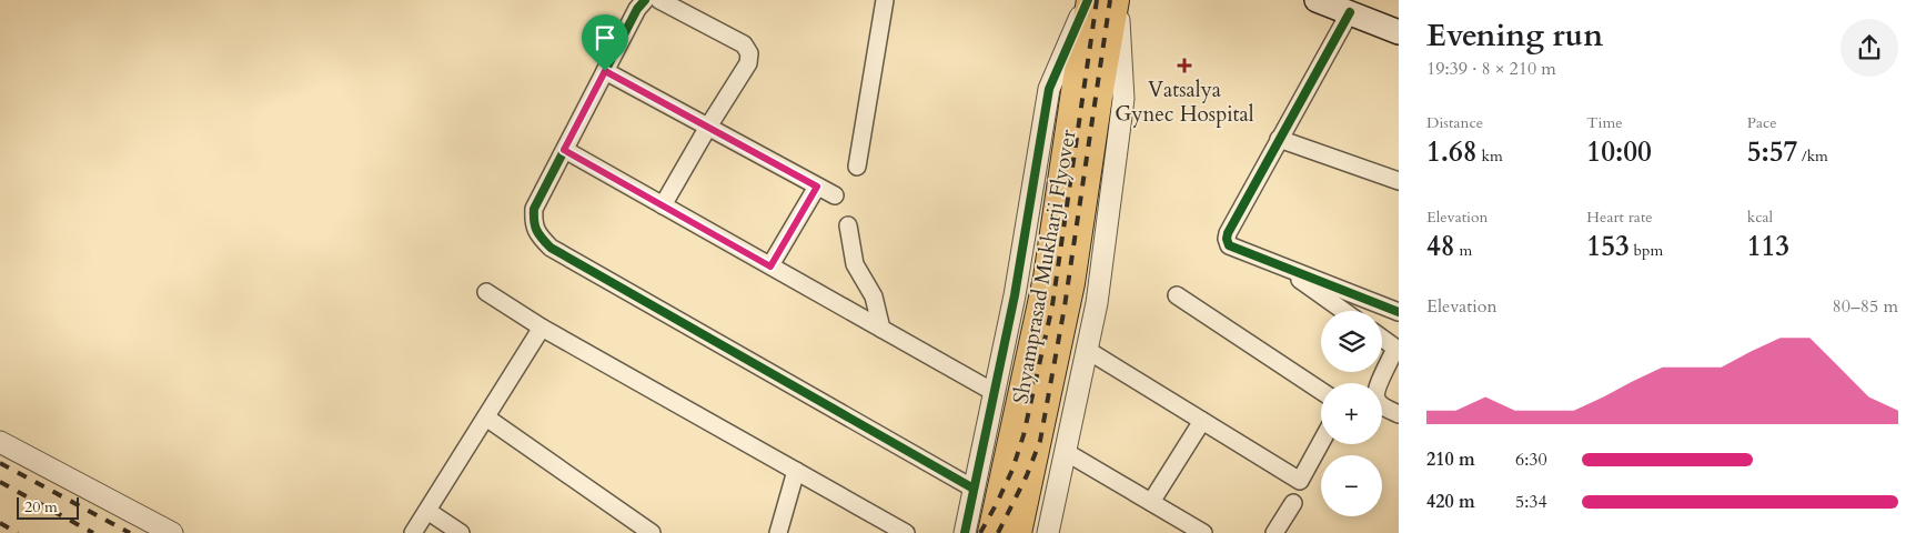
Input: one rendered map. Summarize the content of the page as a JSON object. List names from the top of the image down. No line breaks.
{"streets":{"main road":["Shyamprasad Mukharji Flyover"]},"places":{"health":["Vatsalya Gynec Hospital"]},"scale_bar":"20 m","page":{"heading":["Evening run","19:39 · 8 × 210 m"],"stats":[["Distance","1.68 km"],["Time","10:00"],["Pace","5:57 /km"],["Elevation","48 m"],["Heart rate","153 bpm"],["kcal","113"]],"chart":["Elevation","80–85 m"],"map_buttons":["+","−"],"list":[{"name":"210 m","note":"6:30"},{"name":"420 m","note":"5:34"}],"scale":"20 m"}}
